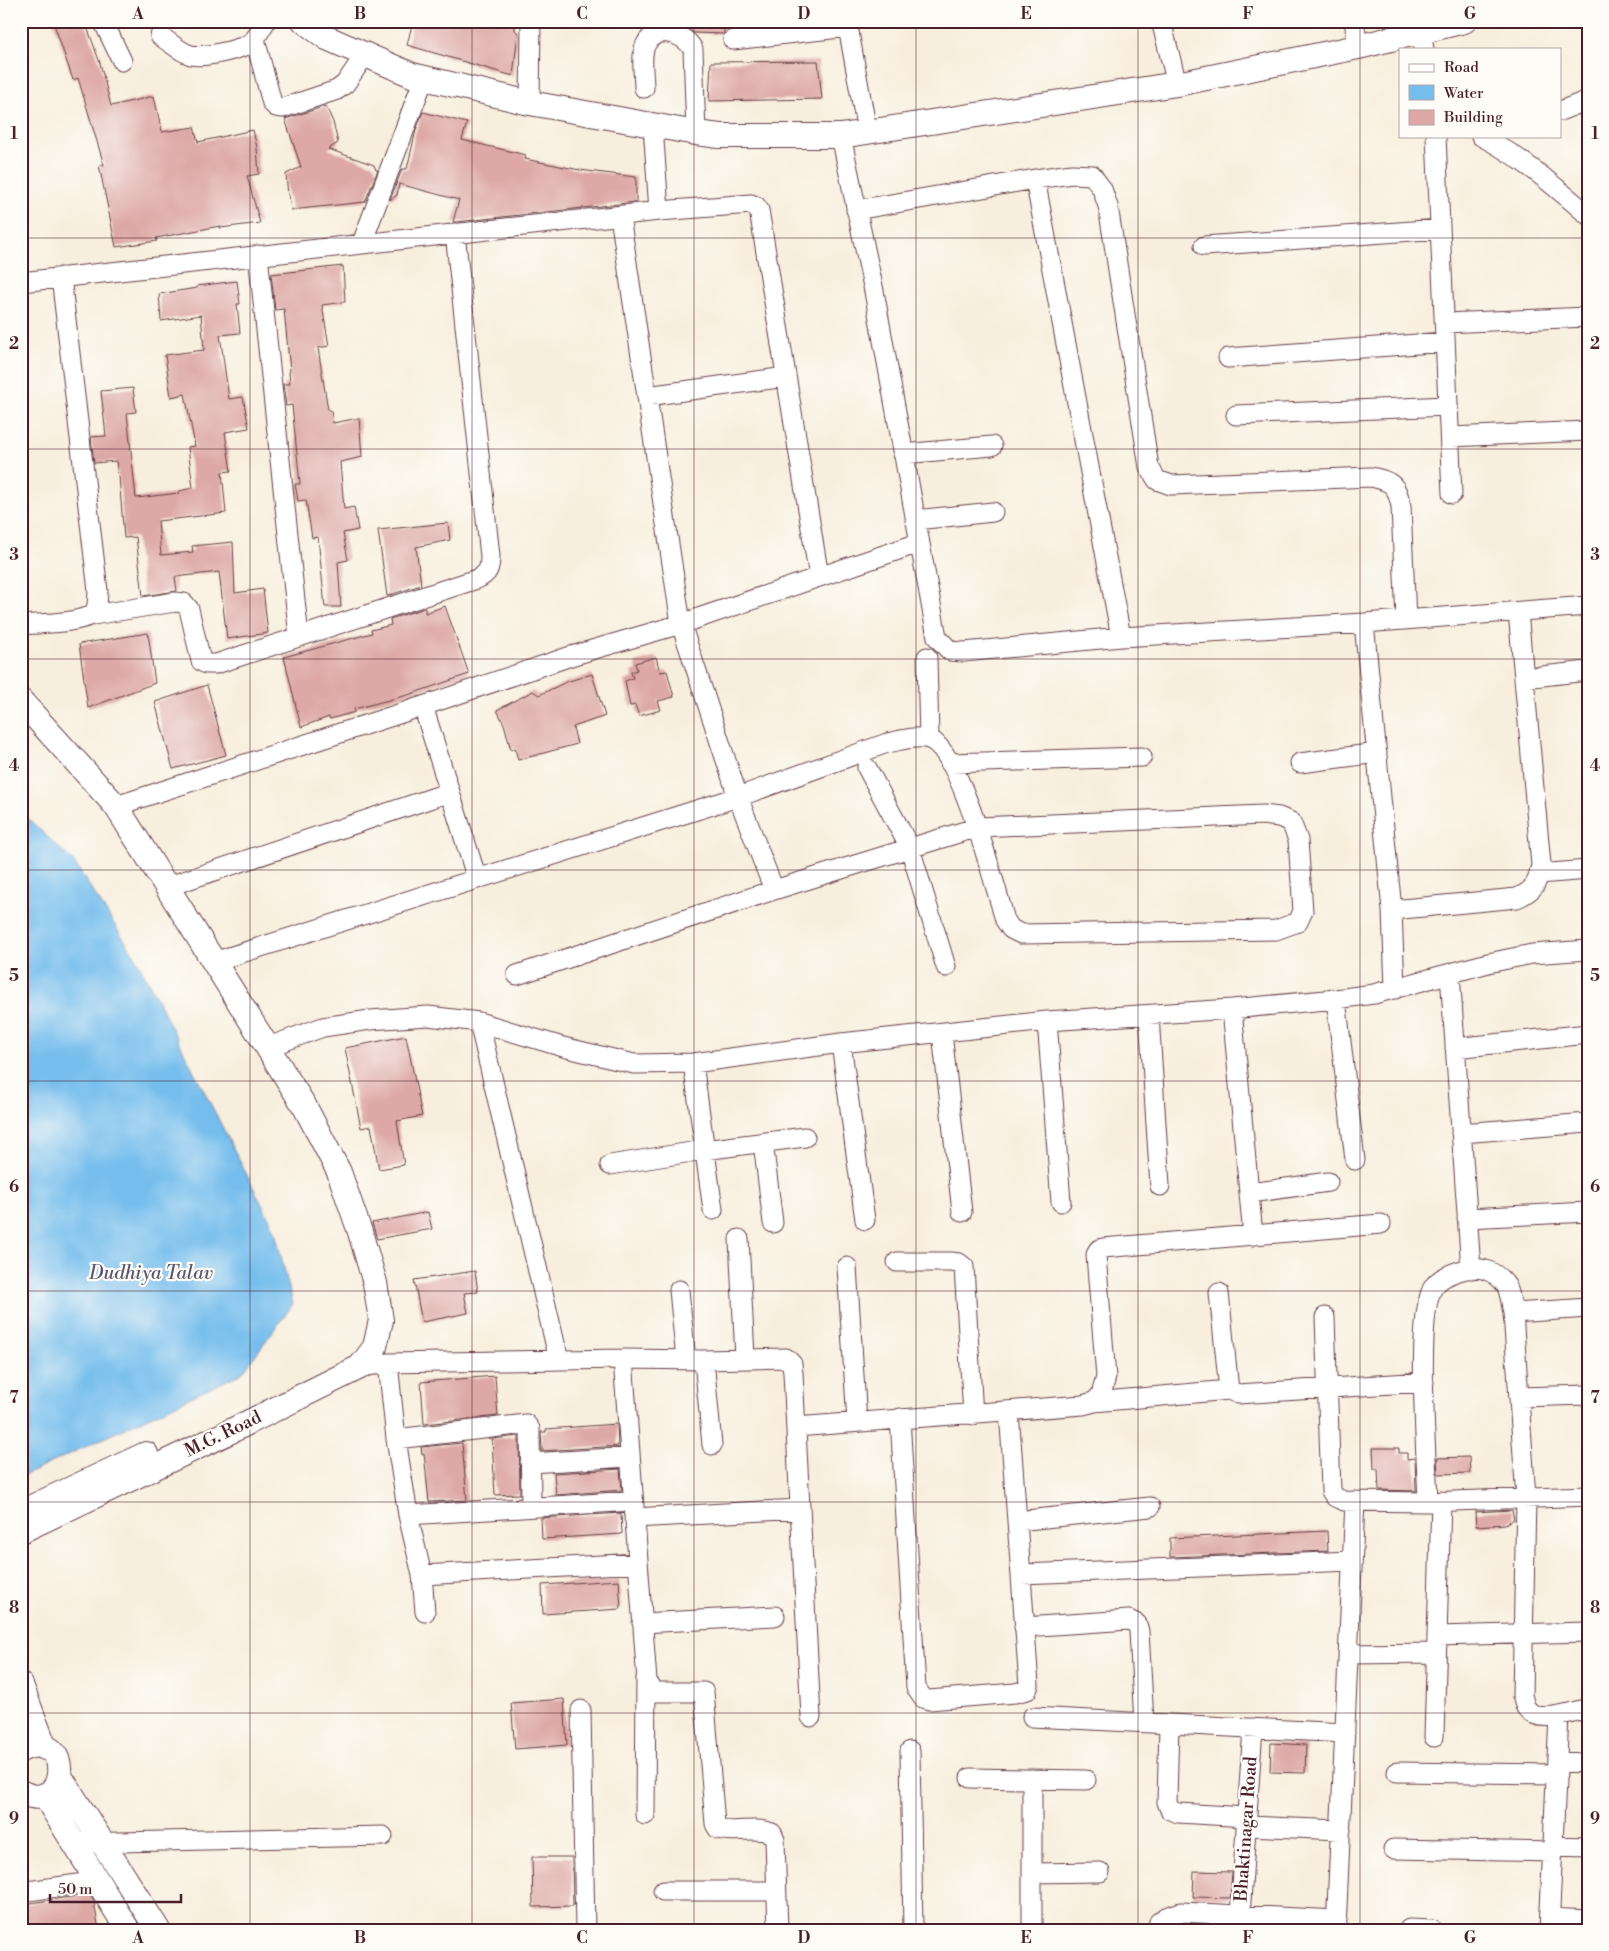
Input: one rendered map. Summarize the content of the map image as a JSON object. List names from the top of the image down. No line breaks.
{"streets":{"main road":["M.G. Road"],"street":["Bhaktinagar Road"]},"water":["Dudhiya Talav"],"legend":["Road","Water","Building"],"scale_bar":"50 m","grid":{"columns":["A","B","C","D","E","F","G"],"rows":["1","2","3","4","5","6","7","8","9"]}}
